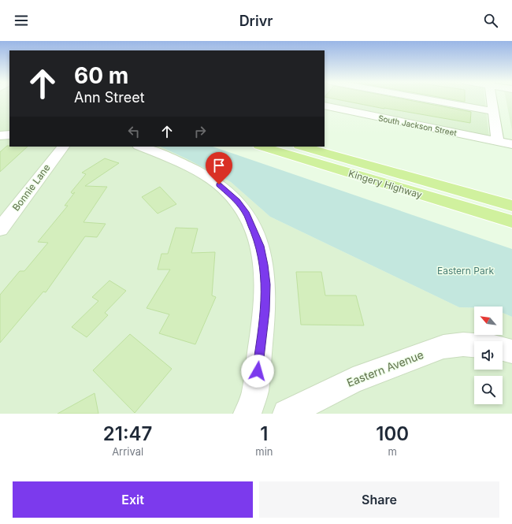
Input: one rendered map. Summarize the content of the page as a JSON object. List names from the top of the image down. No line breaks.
{"streets":{"highway":["Kingery Highway"],"street":["South Jackson Street","Bonnie Lane","Eastern Avenue"]},"parks":["Eastern Park"],"north":"top left","page":{"header":"Drivr","turn":["60 m","Ann Street"],"eta":["21:47","Arrival","1","min","100","m"],"buttons":["Exit","Share"]}}
